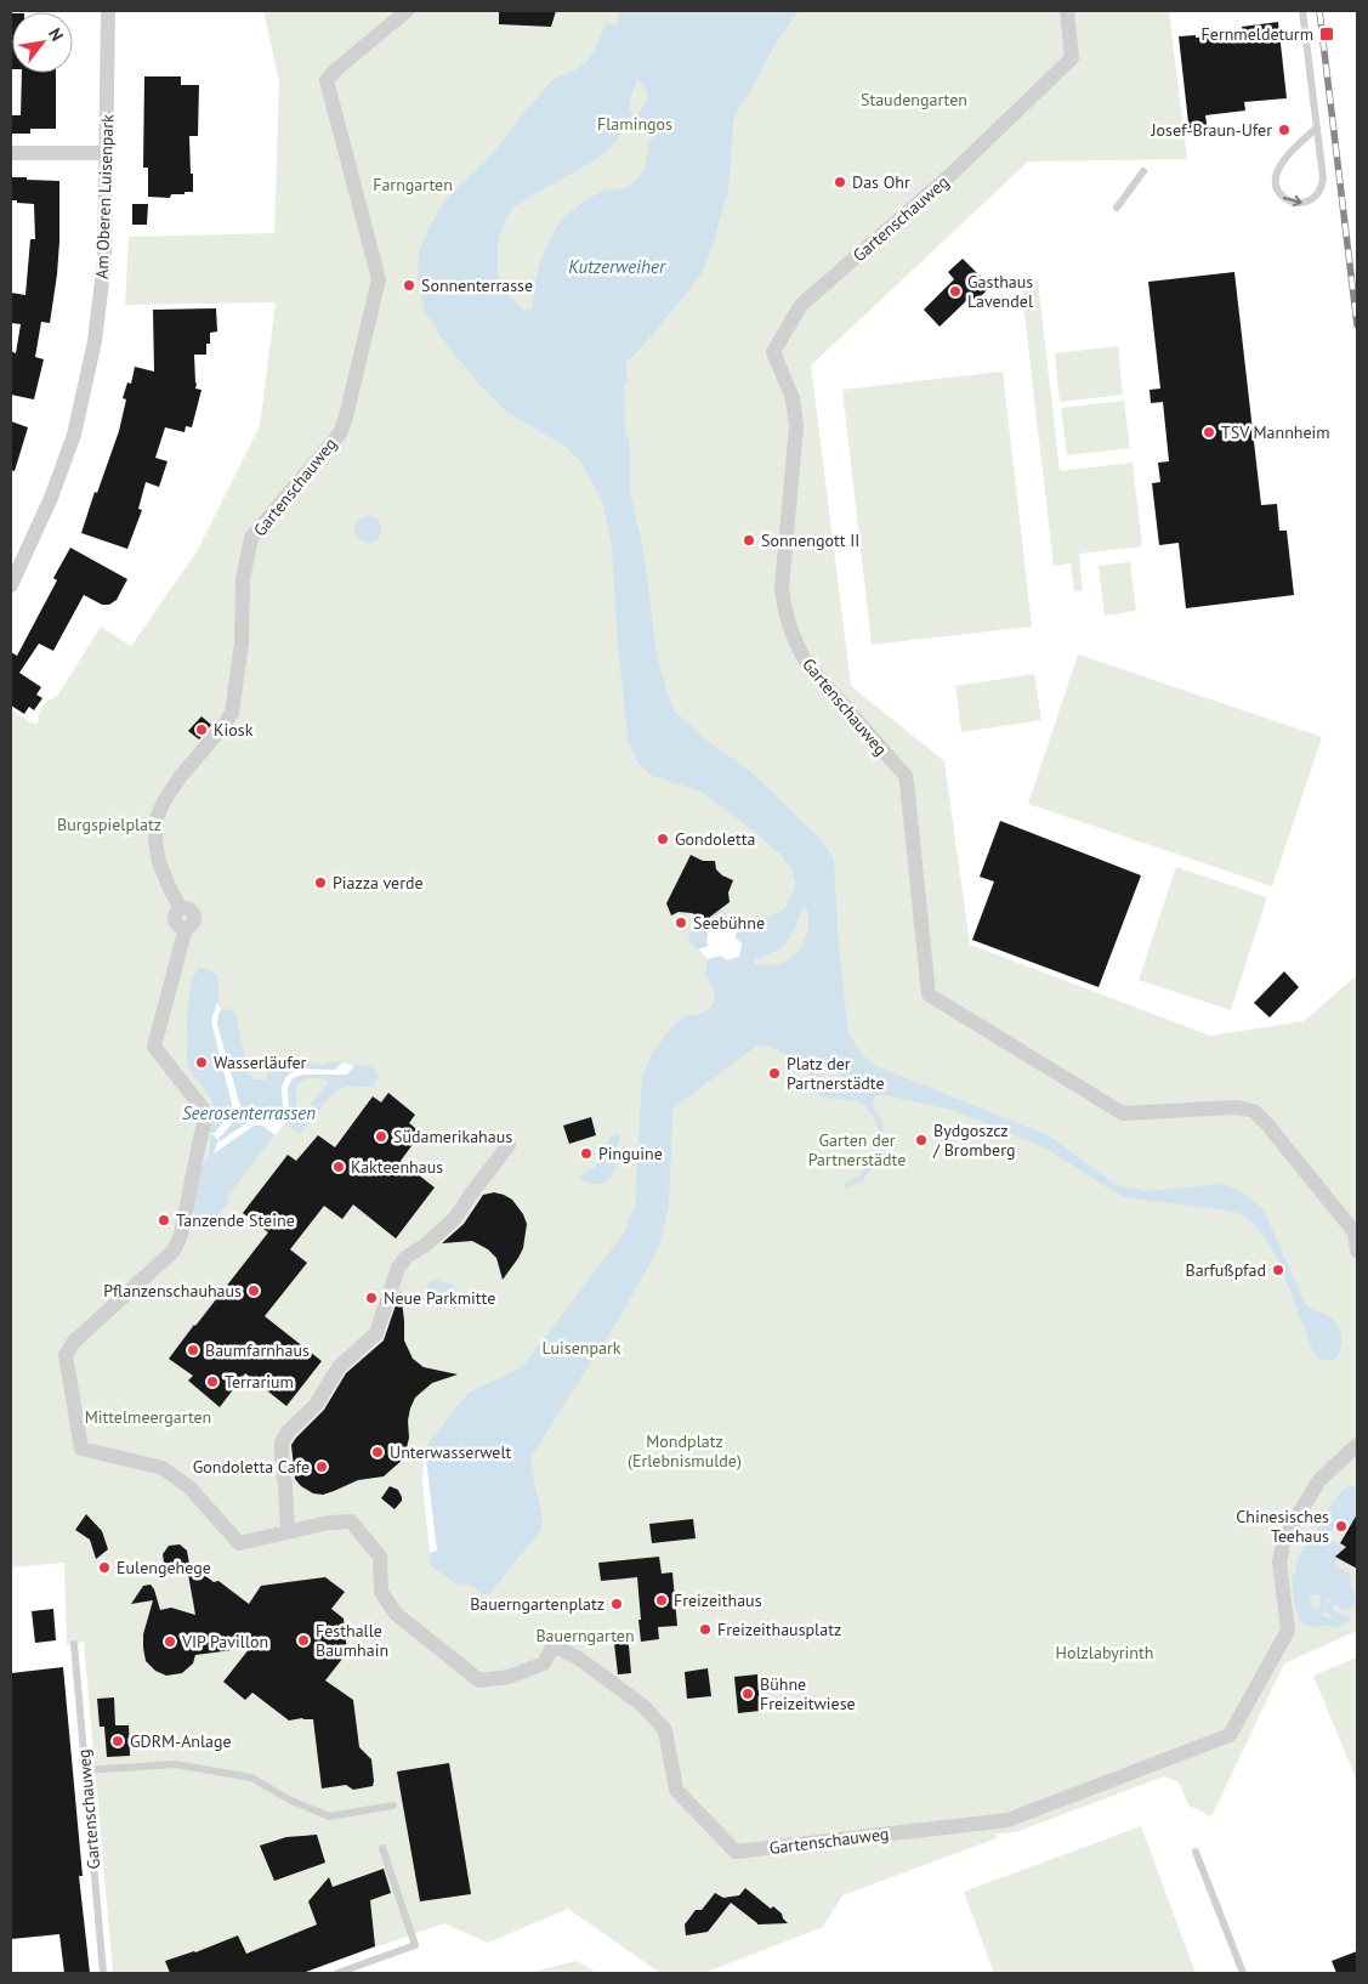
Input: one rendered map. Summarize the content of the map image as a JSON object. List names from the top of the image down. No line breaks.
{"streets":{"street":["Am Oberen Luisenpark","Gartenschauweg"]},"water":["Kutzerweiher","Seerosenterrassen"],"parks":["Staudengarten","Flamingos","Farngarten","Burgspielplatz","Garten der Partnerstädte","Luisenpark","Mittelmeergarten","Mondplatz (Erlebnismulde)","Bauerngarten","Holzlabyrinth"],"places":{"transit":["Fernmeldeturm"],"other":["Josef-Braun-Ufer","Das Ohr","Sonnenterrasse","Gasthaus Lavendel","TSV Mannheim","Sonnengott II","Kiosk","Gondoletta","Piazza verde","Seebühne","Wasserläufer","Platz der Partnerstädte","Südamerikahaus","Bydgoszcz / Bromberg","Pinguine","Kakteenhaus","Tanzende Steine","Barfußpfad","Pflanzenschauhaus","Neue Parkmitte","Baumfarnhaus","Terrarium","Unterwasserwelt","Gondoletta Cafe","Chinesisches Teehaus","Eulengehege","Freizeithaus","Bauerngartenplatz","Freizeithausplatz","Festhalle Baumhain","VIP Pavillon","Bühne Freizeitwiese","GDRM-Anlage"]},"north":"top right"}
